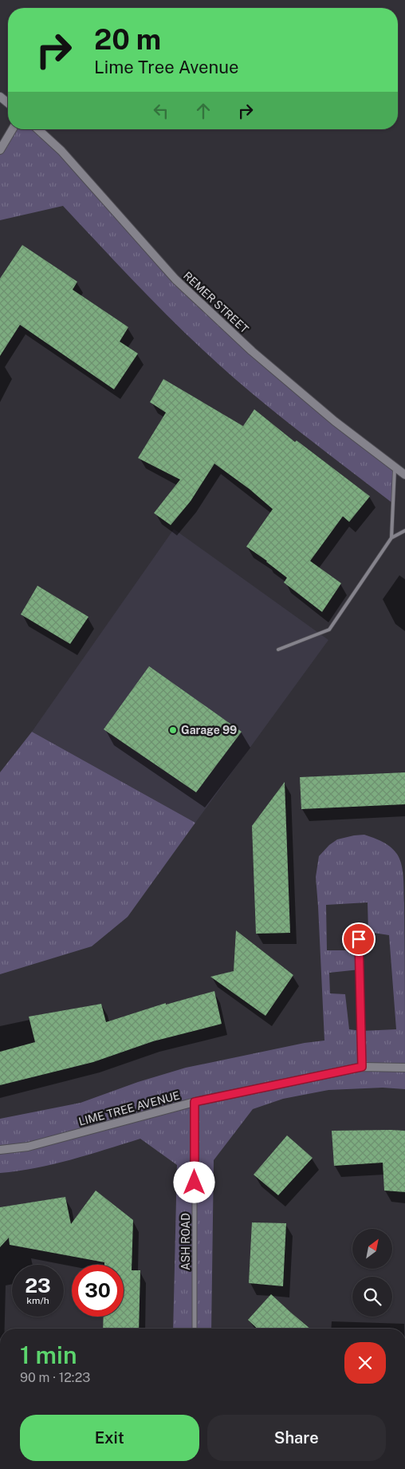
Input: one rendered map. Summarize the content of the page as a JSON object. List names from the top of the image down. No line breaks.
{"streets":{"street":["REMER STREET","LIME TREE AVENUE","ASH ROAD"]},"crossings":[["LIME TREE AVENUE","ASH ROAD"]],"places":["Garage 99"],"north":"top right","page":{"turn":["20 m","Lime Tree Avenue"],"speed":"23 km/h","limit":"30","heading":["1 min","90 m · 12:23"],"buttons":["Exit","Share"]}}
